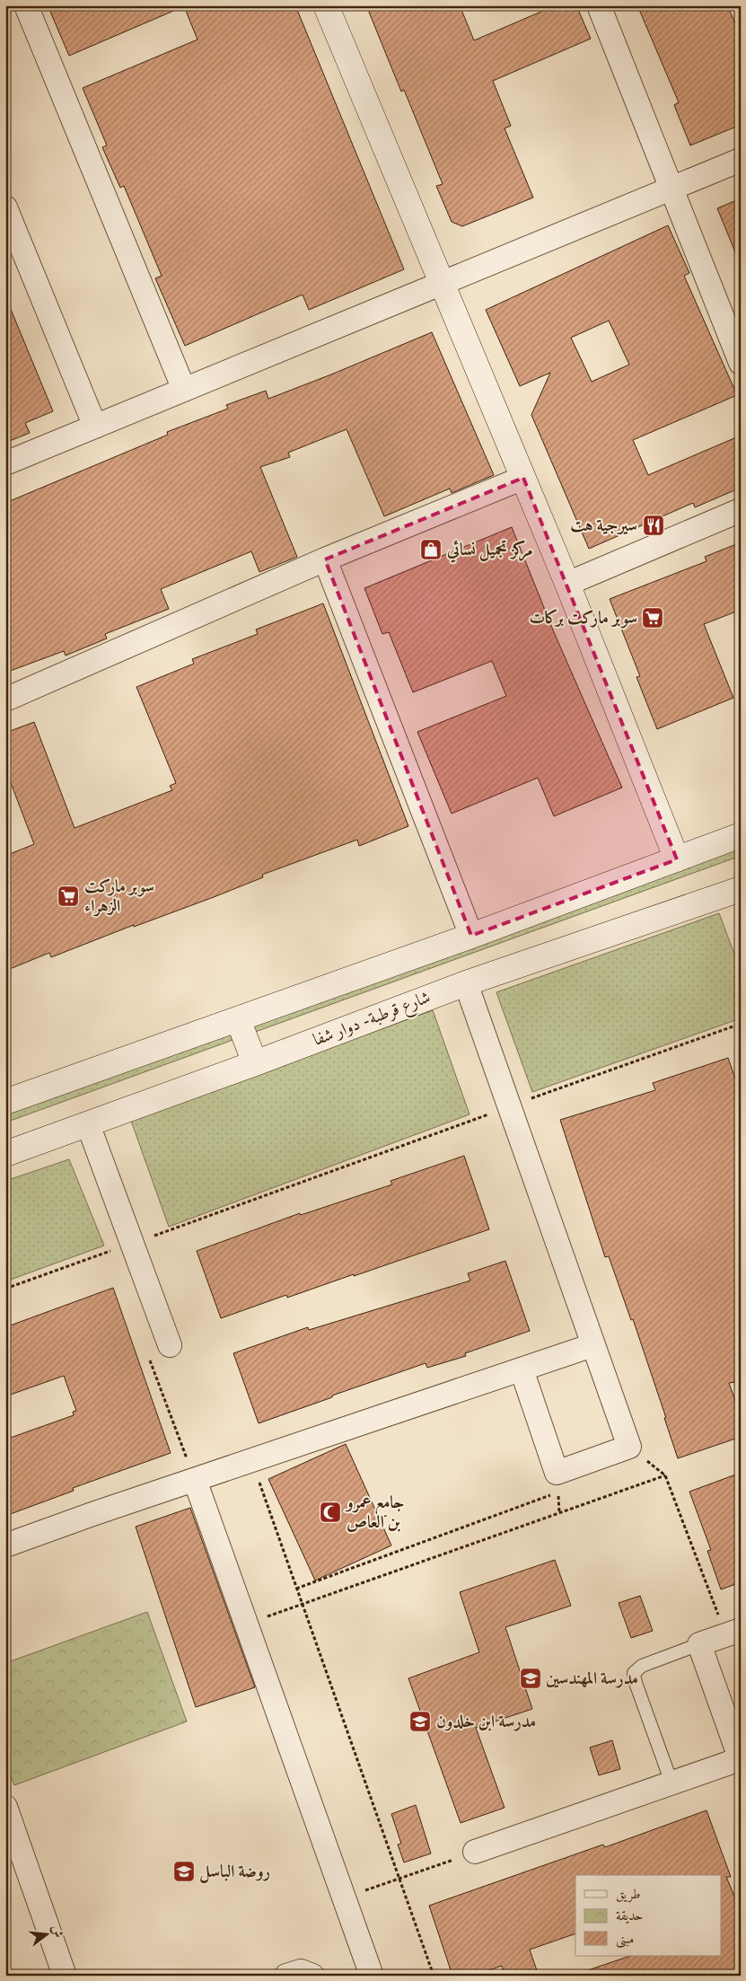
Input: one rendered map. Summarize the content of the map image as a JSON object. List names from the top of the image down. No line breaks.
{"streets":{"main road":["شارع قرطبة- دوار شفا"]},"places":{"restaurant":["سيرجية هت"],"shop":["مركز تجميل نسائي"],"supermarket":["سوبر ماركت بركات","سوبر ماركت الزهراء"],"mosque":["جامع عمرو بن العاص"],"school or university":["مدرسة المهندسين","مدرسة ابن خلدون","روضة الباسل"]},"legend":["طريق","حديقة","مبنى"],"north":"right"}
